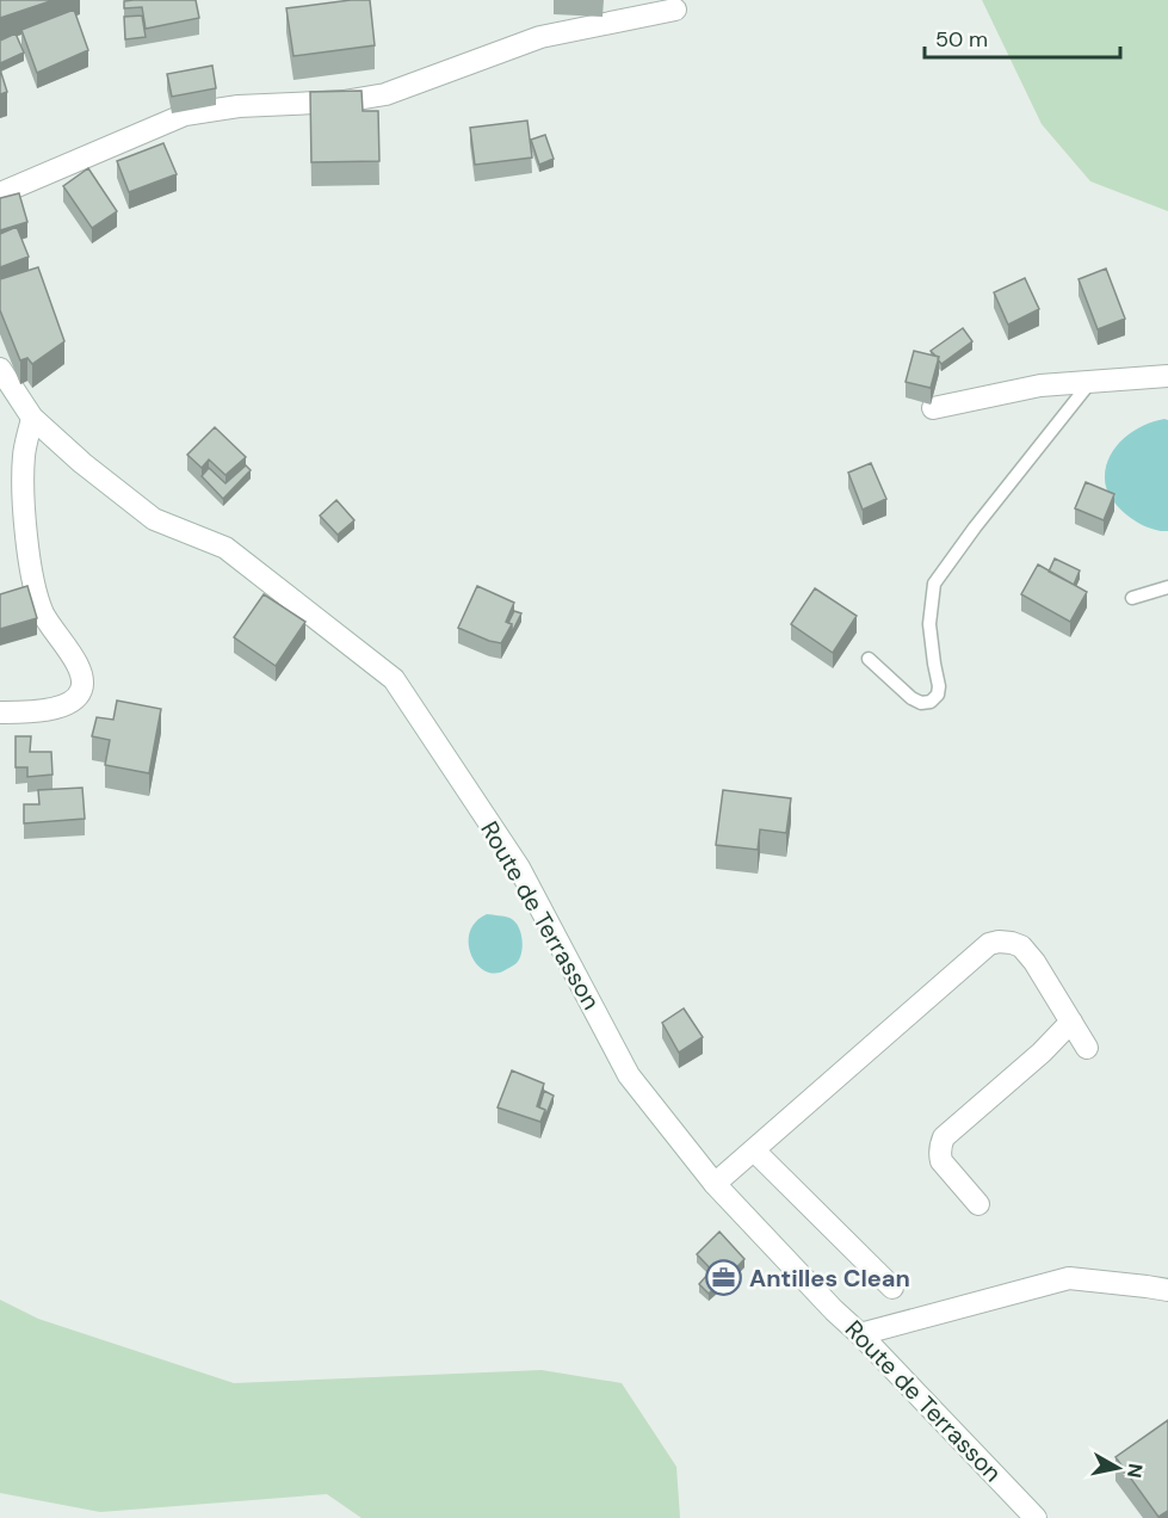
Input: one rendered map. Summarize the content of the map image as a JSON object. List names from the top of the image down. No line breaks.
{"streets":{"street":["Route de Terrasson"]},"places":{"office":["Antilles Clean"]},"scale_bar":"50 m","north":"right"}
